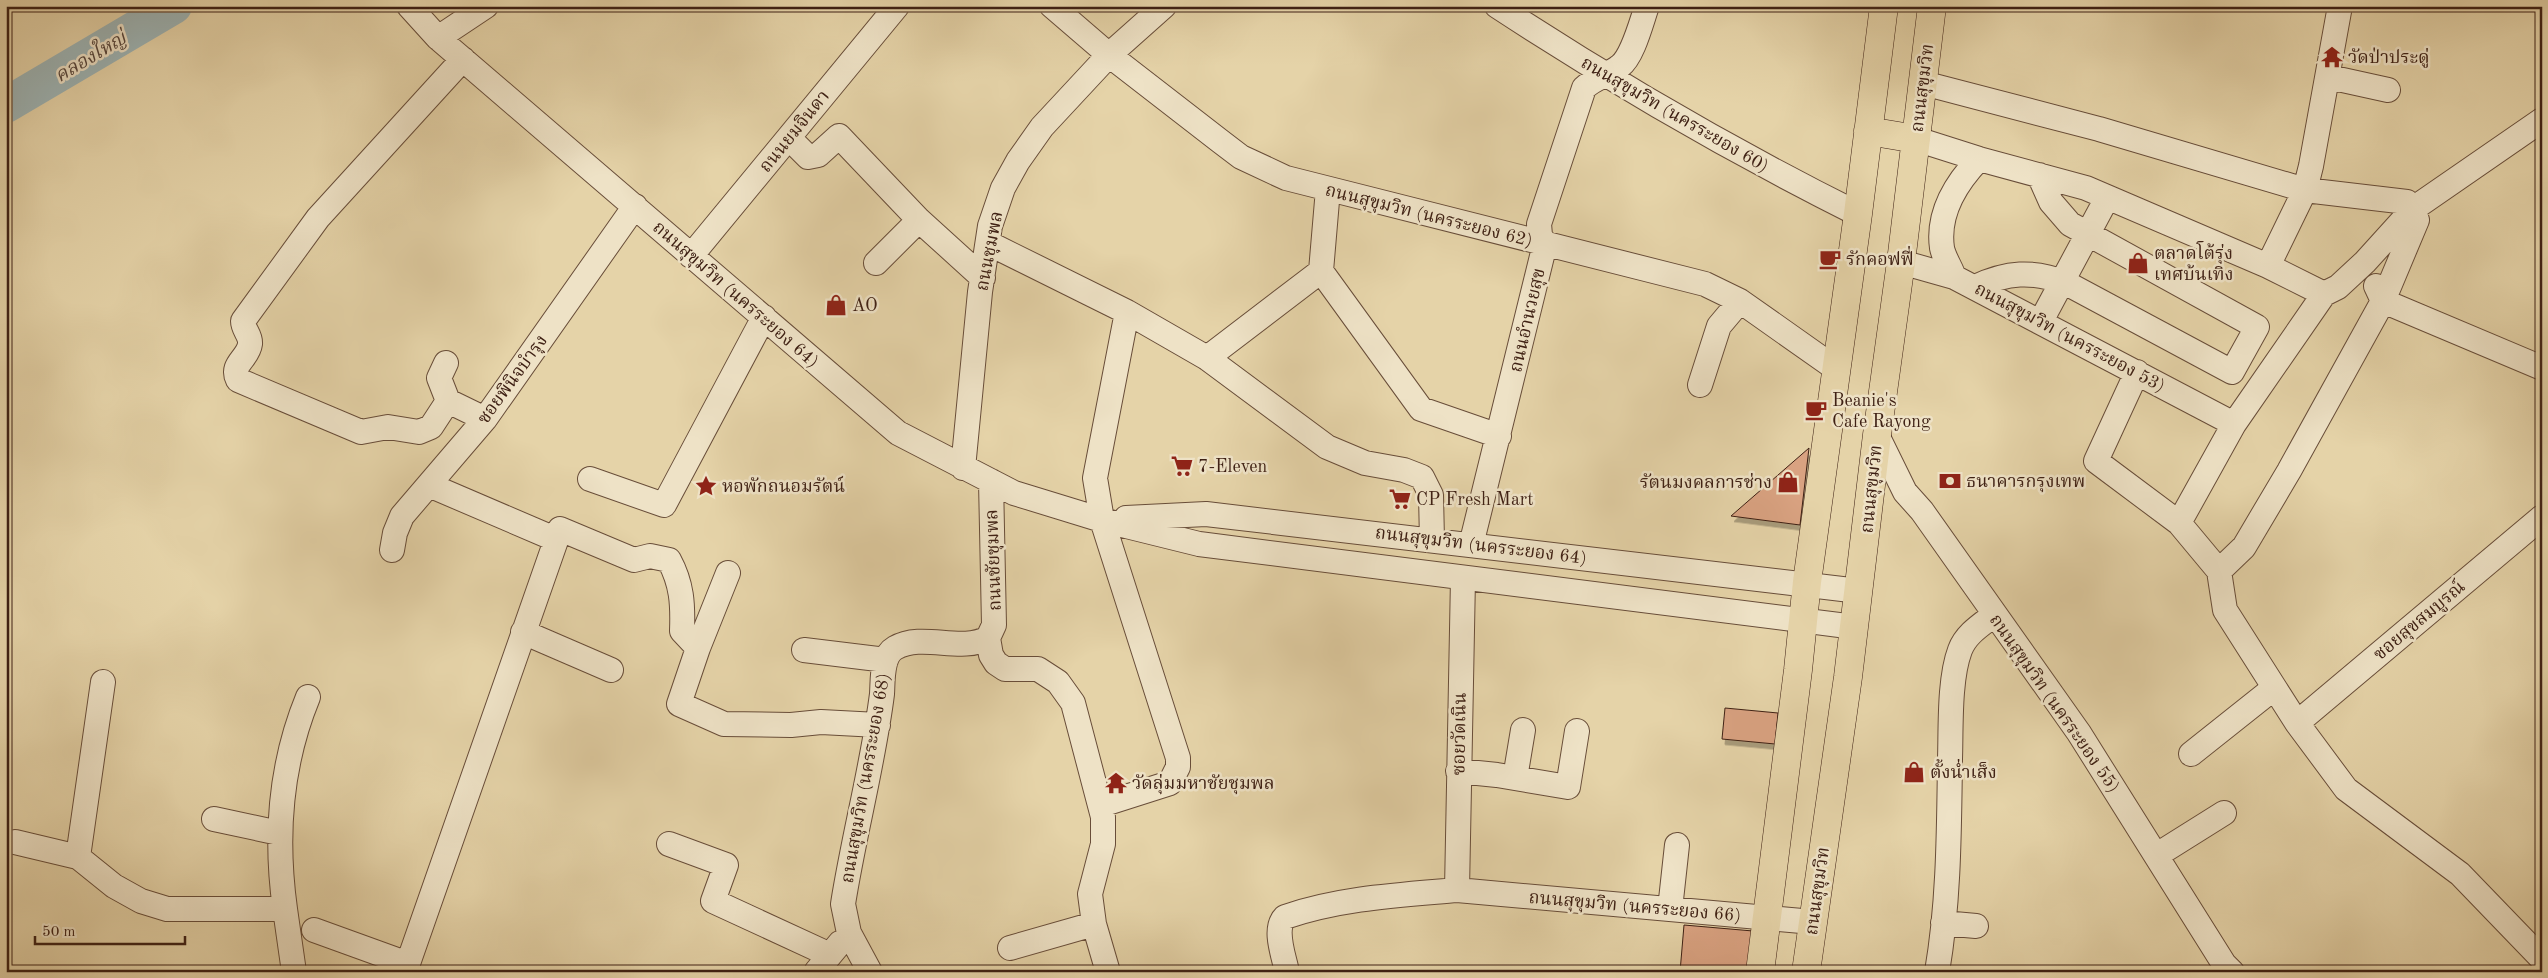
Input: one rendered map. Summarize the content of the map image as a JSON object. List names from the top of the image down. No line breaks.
{"streets":{"main road":["ถนนสุขุมวิท"],"street":["ถนนสุขุมวิท (นครระยอง 60)","ถนนยมจินดา","ถนนสุขุมวิท (นครระยอง 62)","ถนนชุมพล","ถนนสุขุมวิท (นครระยอง 64)","ถนนอำนวยสุข","ถนนสุขุมวิท (นครระยอง 53)","ซอยพินิจบำรุง","ถนนชัยชุมพล","ซอยสุขสมบูรณ์","ถนนสุขุมวิท (นครระยอง 55)","ซอยวัดเนิน","ถนนสุขุมวิท (นครระยอง 68)","ถนนสุขุมวิท (นครระยอง 66)"]},"crossings":[["ถนนสุขุมวิท","ถนนสุขุมวิท (นครระยอง 64)"],["ถนนสุขุมวิท","ถนนสุขุมวิท (นครระยอง 53)"],["ถนนสุขุมวิท","ถนนสุขุมวิท (นครระยอง 55)"],["ถนนสุขุมวิท","ถนนสุขุมวิท (นครระยอง 66)"],["ถนนสุขุมวิท (นครระยอง 60)","ถนนอำนวยสุข"],["ถนนยมจินดา","ถนนสุขุมวิท (นครระยอง 64)"],["ถนนสุขุมวิท (นครระยอง 62)","ถนนชุมพล"],["ถนนสุขุมวิท (นครระยอง 62)","ถนนอำนวยสุข"],["ถนนชุมพล","ถนนสุขุมวิท (นครระยอง 64)"],["ถนนสุขุมวิท (นครระยอง 64)","ถนนอำนวยสุข"],["ถนนสุขุมวิท (นครระยอง 64)","ซอยพินิจบำรุง"],["ถนนสุขุมวิท (นครระยอง 64)","ถนนชัยชุมพล"],["ถนนสุขุมวิท (นครระยอง 64)","ซอยวัดเนิน"],["ถนนชัยชุมพล","ถนนสุขุมวิท (นครระยอง 68)"],["ซอยวัดเนิน","ถนนสุขุมวิท (นครระยอง 66)"]],"water":["คลองใหญ่"],"places":{"temple":["วัดป่าประดู่","วัดลุ่มมหาชัยชุมพล"],"cafe":["รักคอฟฟี่","Beanie's Cafe Rayong"],"shop":["ตลาดโต้รุ่ง เทศบ้นเทิง","AO","รัตนมงคลการช่าง","ตั้งน่ำเส็ง"],"supermarket":["7-Eleven","CP Fresh Mart"],"bank":["ธนาคารกรุงเทพ"],"place":["หอพักถนอมรัตน์"]},"scale_bar":"50 m"}
